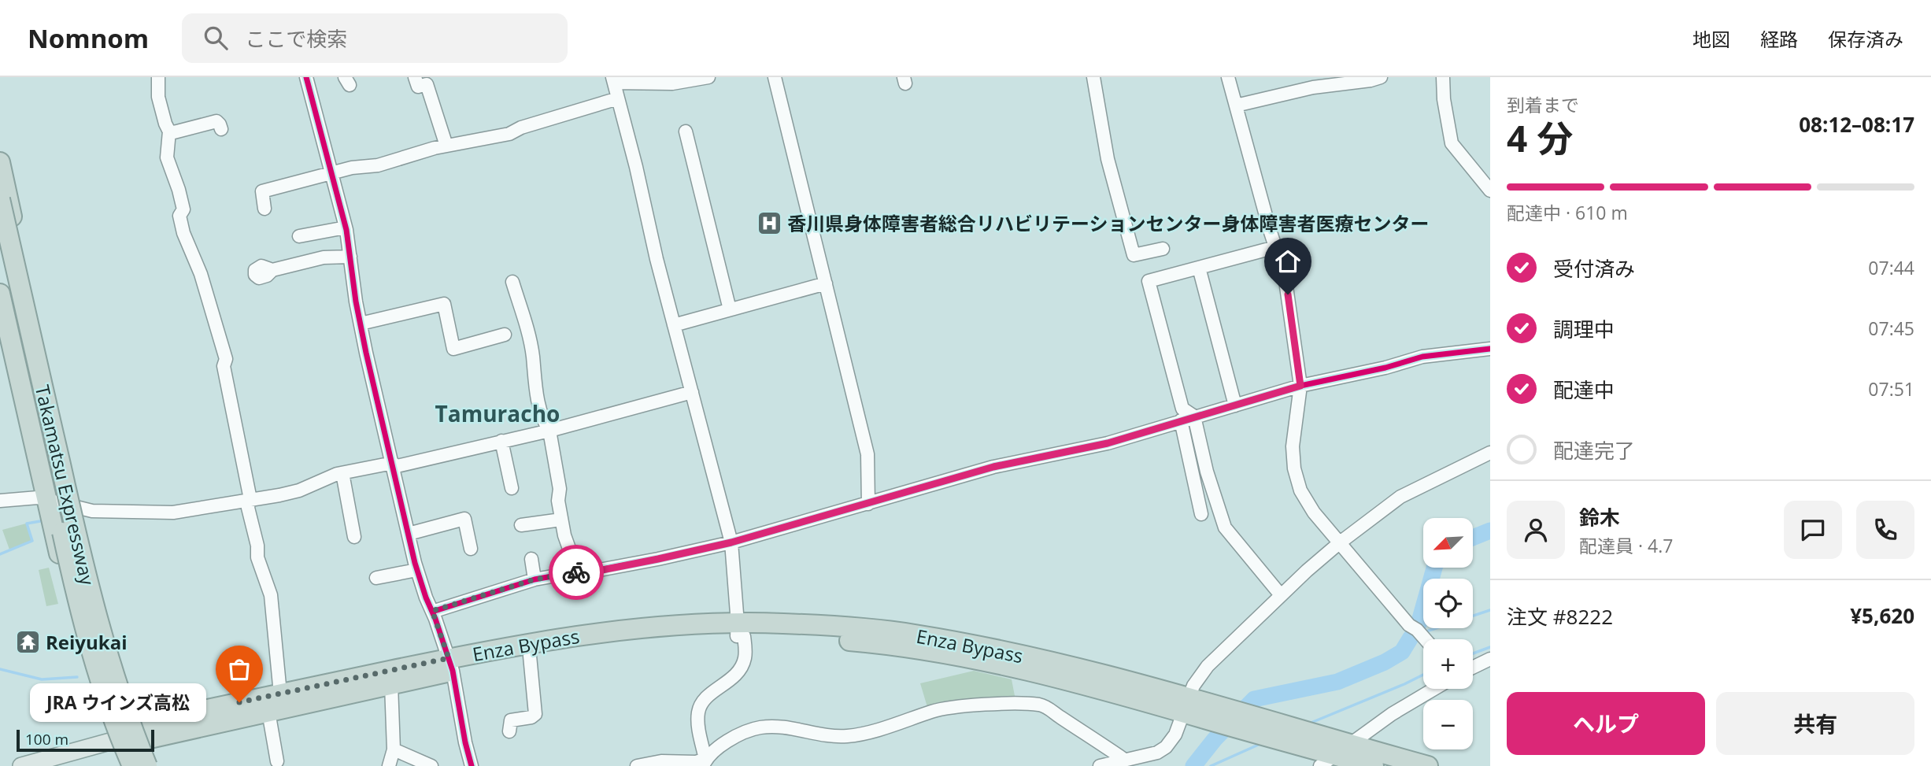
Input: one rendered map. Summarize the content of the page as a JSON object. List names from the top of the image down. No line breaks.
{"streets":{"highway":["Takamatsu Expressway","Enza Bypass"]},"districts":["Tamuracho"],"places":{"hospital":["香川県身体障害者総合リハビリテーションセンター身体障害者医療センター"],"temple":["Reiyukai"],"other":["JRA ウインズ高松"]},"scale_bar":"100 m","north":"bottom left","page":{"header":"Nomnom","search":"ここで検索","nav":["地図","経路","保存済み"],"heading":["4 分","到着まで","08:12–08:17"],"panel":["鈴木","配達員 · 4.7","注文 #8222","¥5,620"],"bar":"配達中 · 610 m","list":[["受付済み","07:44"],["調理中","07:45"],["配達中","07:51"],"配達完了"],"map_buttons":["+","−"],"buttons":["ヘルプ","共有"],"bubble":"JRA ウインズ高松","scale":"100 m"}}
